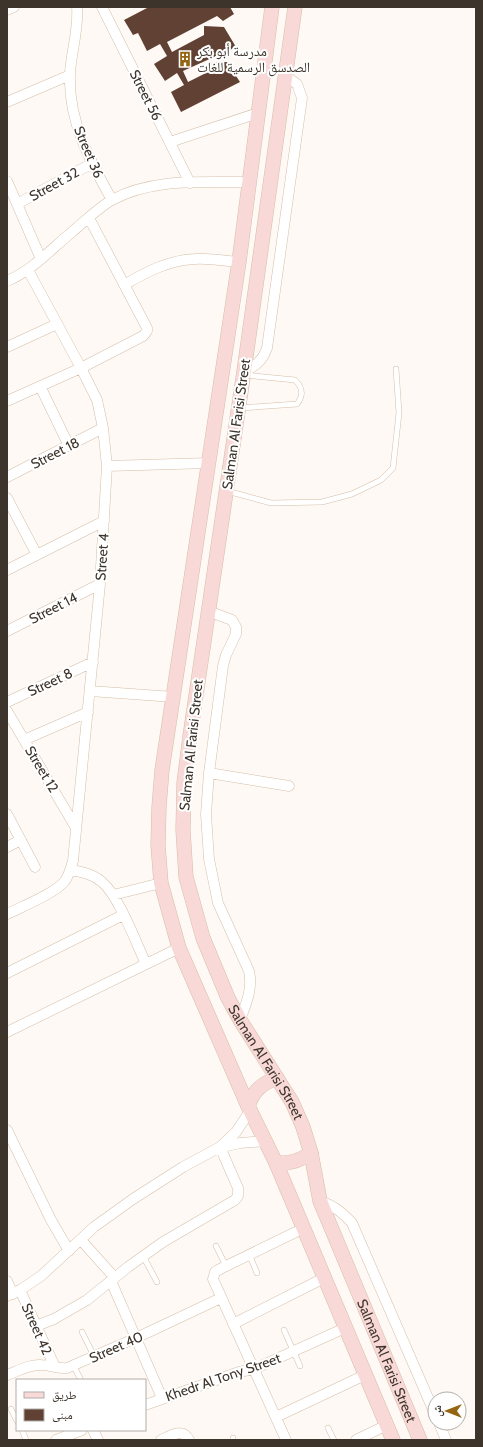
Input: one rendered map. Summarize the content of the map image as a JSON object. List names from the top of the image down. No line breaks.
{"streets":{"street":["Street 56","Street 36","Street 32","Salman Al Farisi Street","Street 18","Street 4","Street 14","Street 8","Street 12","Street 42","Street 40","Khedr Al Tony Street"]},"crossings":[["Street 36","Street 32"],["Salman Al Farisi Street","Khedr Al Tony Street"],["Street 18","Street 4"],["Street 4","Street 14"],["Street 4","Street 8"],["Street 4","Street 12"],["Street 42","Street 40"]],"places":{"building":["مدرسة أبو بكر الصدسق الرسمية للغات"]},"legend":["طريق","مبنى"],"north":"left"}
